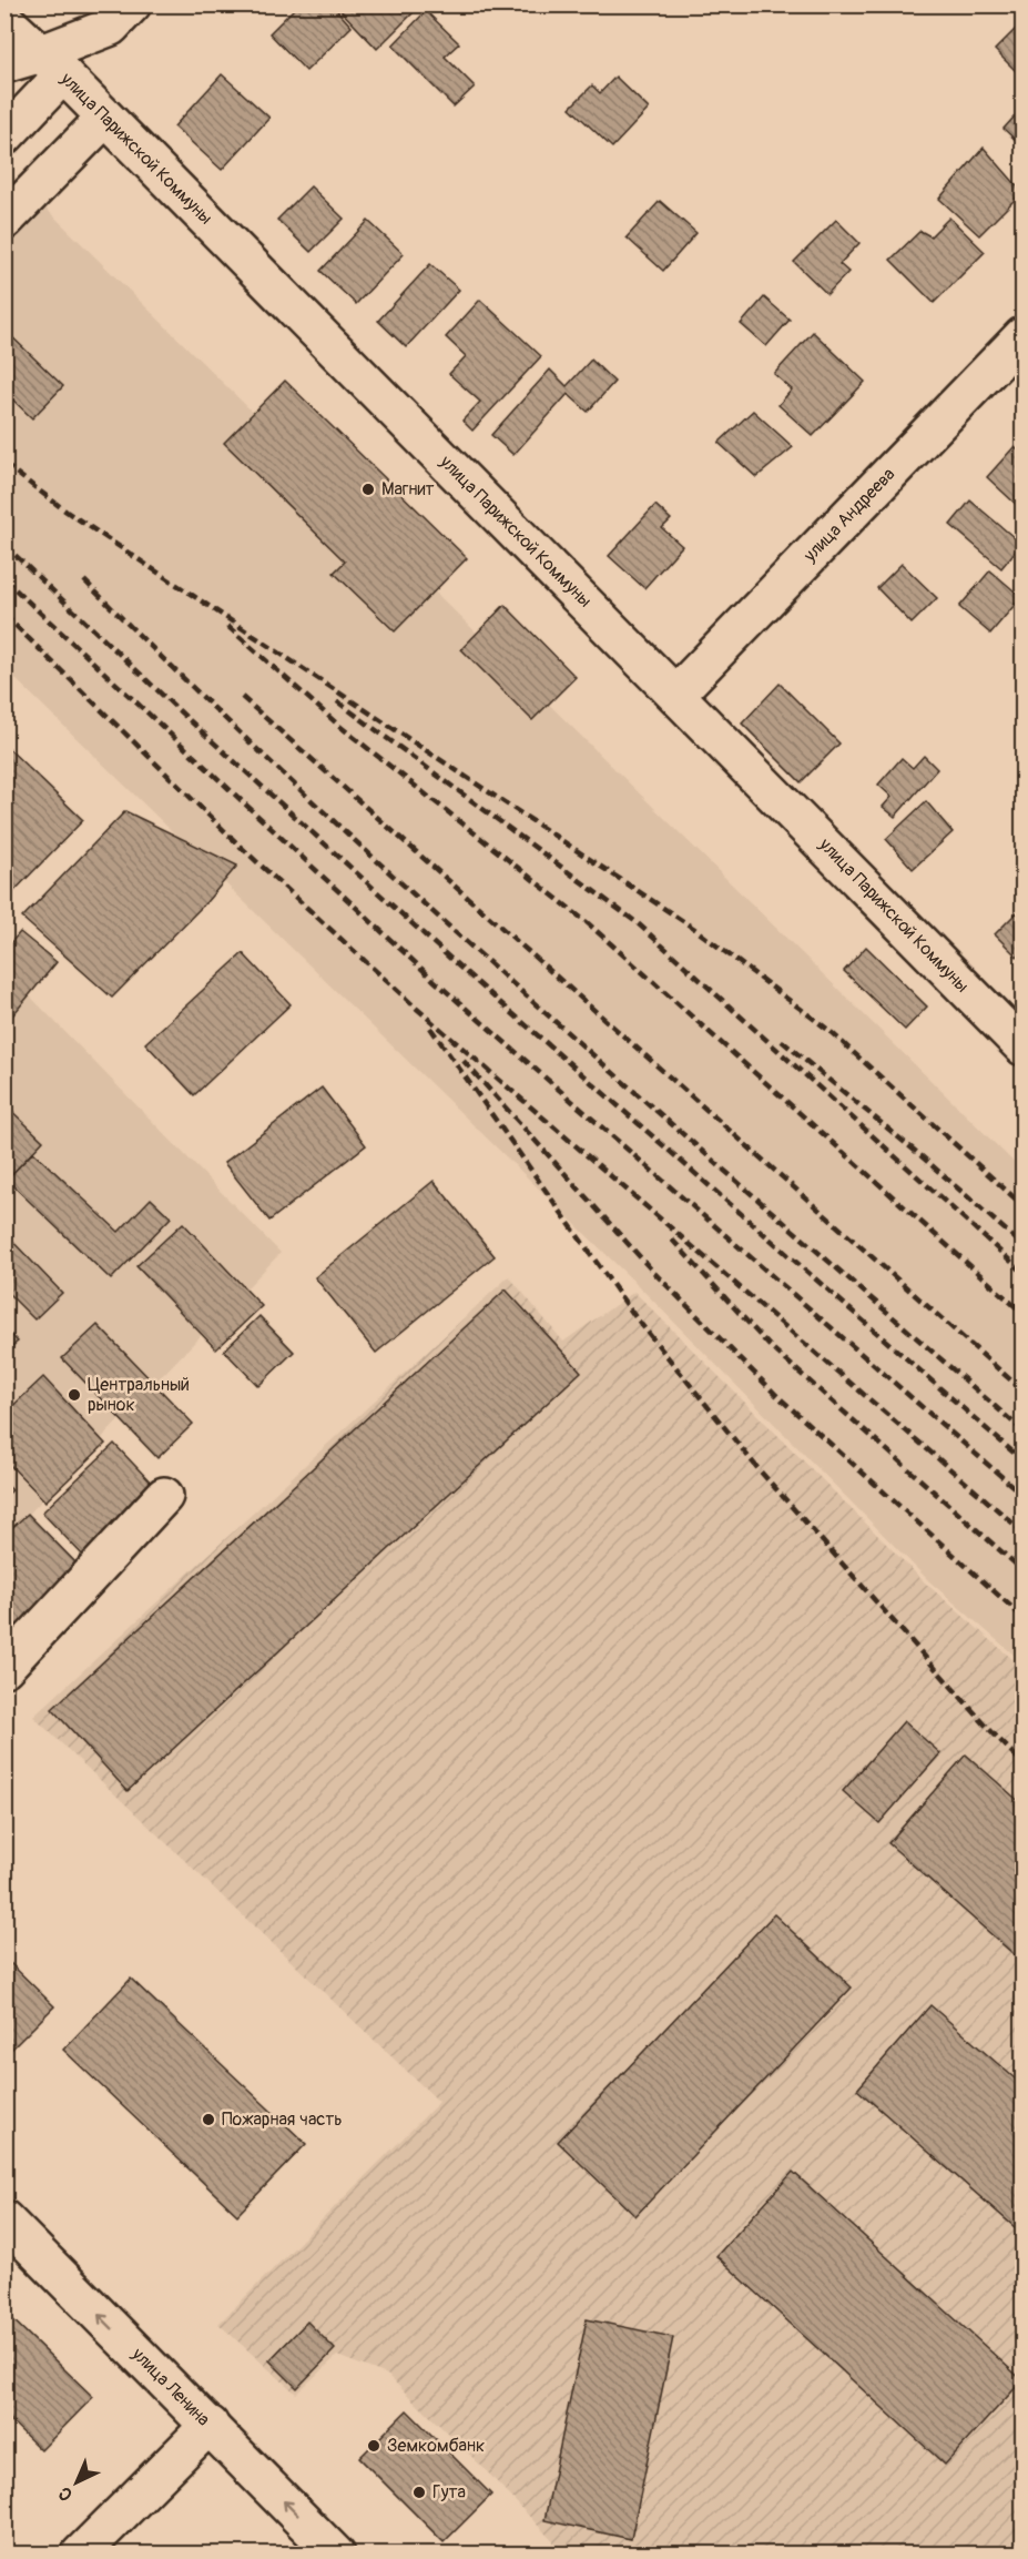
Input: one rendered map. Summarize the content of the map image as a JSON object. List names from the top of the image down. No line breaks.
{"streets":{"street":["улица Парижской Коммуны","улица Андреева","улица Ленина"]},"crossings":[["улица Парижской Коммуны","улица Андреева"]],"one_way":["улица Ленина"],"places":["Магнит","Центральный рынок","Пожарная часть","Земкомбанк","Гута"],"north":"bottom left"}
